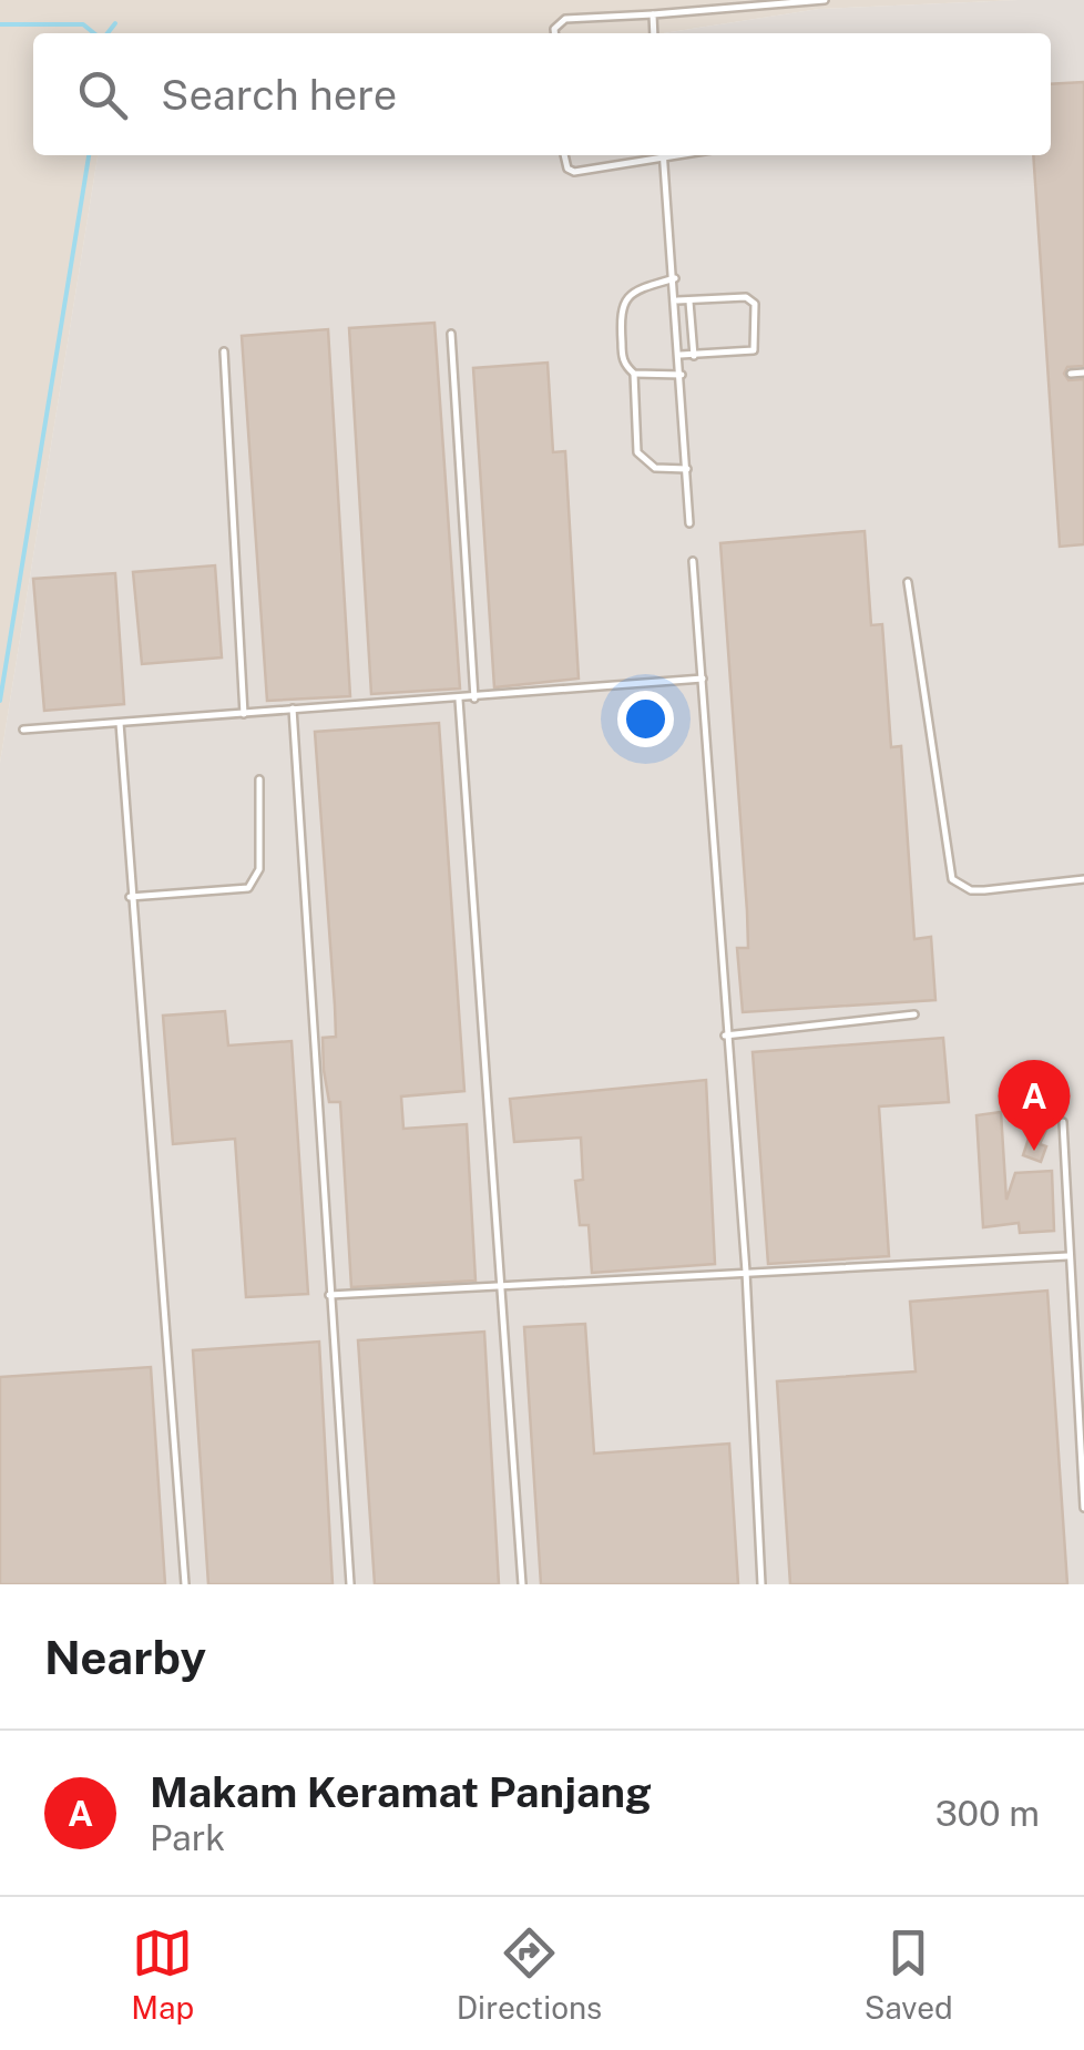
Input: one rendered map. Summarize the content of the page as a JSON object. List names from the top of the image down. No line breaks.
{"page":{"search":"Search here","pins":"A","heading":"Nearby","list":[{"mark":"A","name":"Makam Keramat Panjang","note":"Park","value":"300 m"}],"nav":["Map","Directions","Saved"]}}
